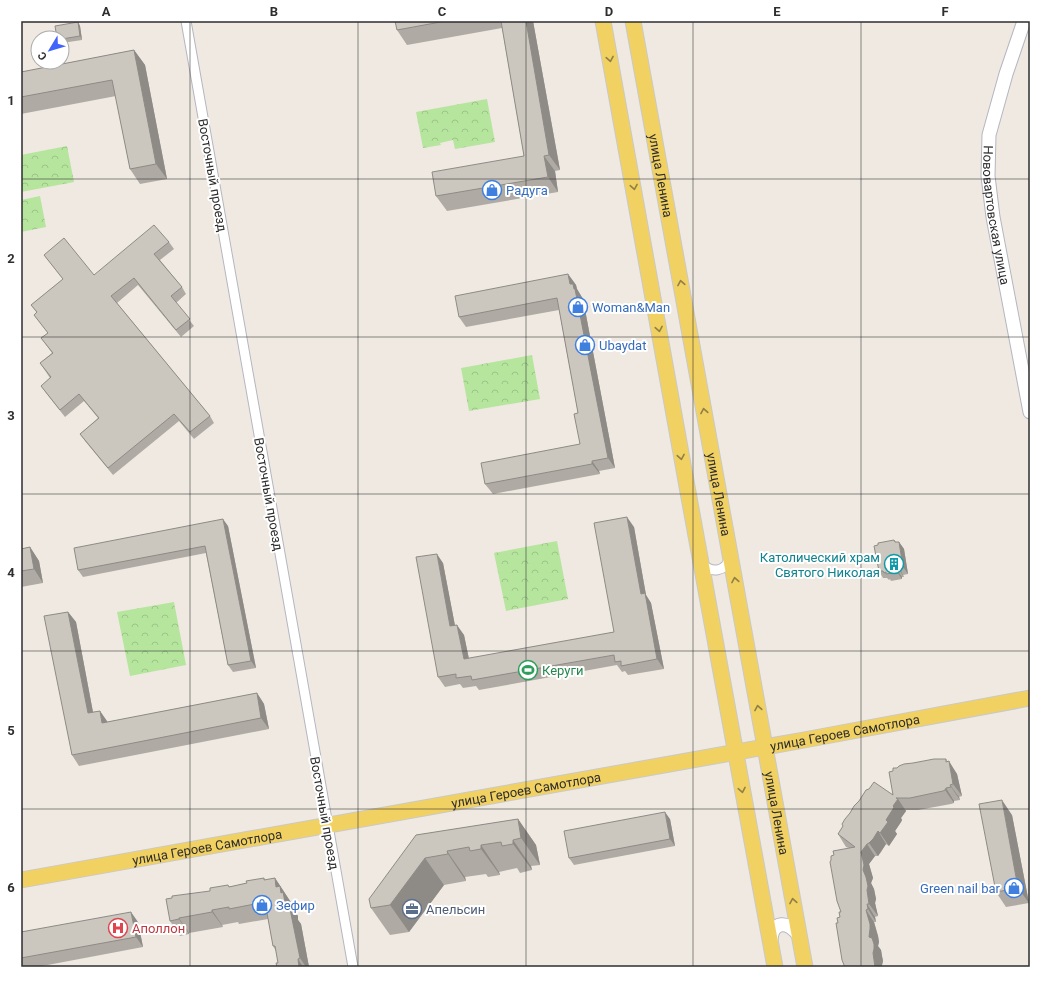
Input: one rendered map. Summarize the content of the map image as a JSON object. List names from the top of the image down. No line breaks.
{"streets":{"main road":["улица Ленина","Нововартовская улица","улица Героев Самотлора"],"street":["Восточный проезд"]},"crossings":[["Восточный проезд","улица Героев Самотлора"],["улица Ленина","улица Героев Самотлора"]],"places":{"shop":["Радуга","Woman&Man","Ubaydat","Green nail bar","Зефир"],"building":["Католический храм Святого Николая"],"sports":["Керуги"],"office":["Апельсин"],"hospital":["Аполлон"]},"north":"bottom left","grid":{"columns":["A","B","C","D","E","F"],"rows":["1","2","3","4","5","6"]}}
